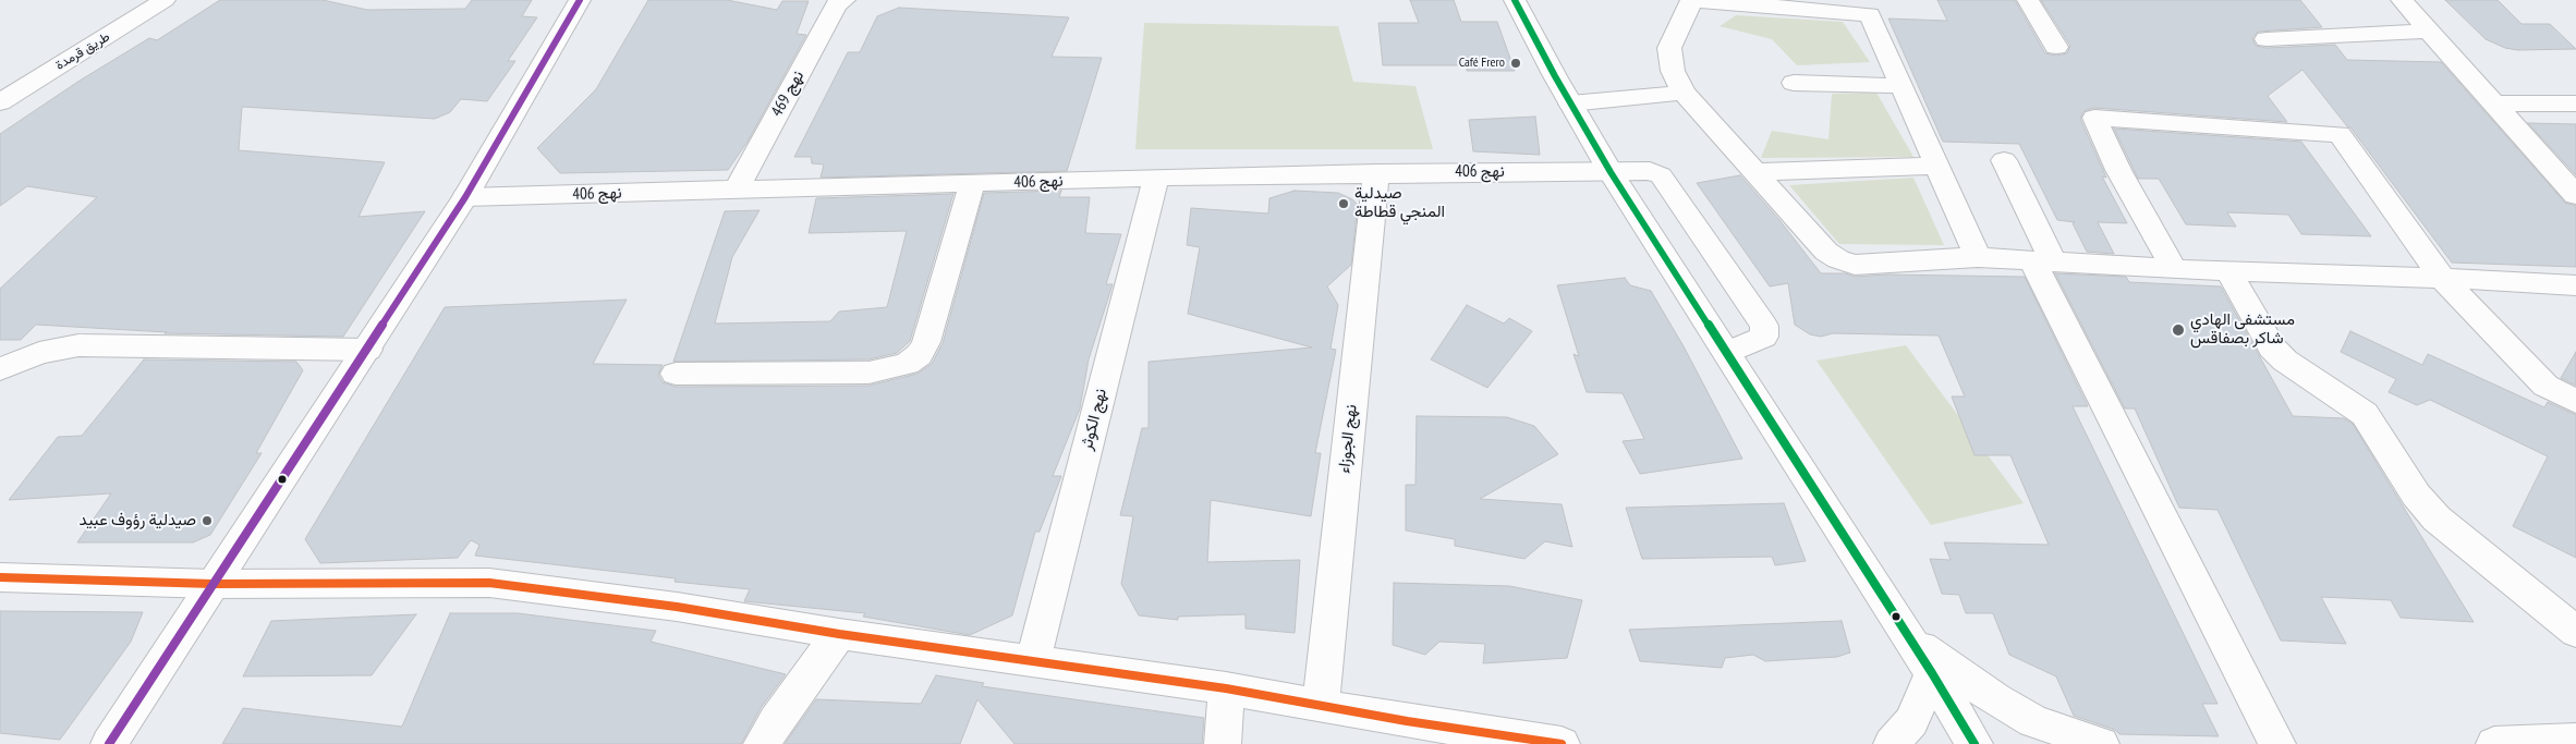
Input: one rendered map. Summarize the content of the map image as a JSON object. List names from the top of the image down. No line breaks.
{"streets":{"street":["طريق قرمدة","نهج 469","نهج 406","نهج الكوثر","نهج الجوزاء"]},"crossings":[["نهج 469","نهج 406"],["نهج 406","نهج الكوثر"],["نهج 406","نهج الجوزاء"]],"places":["Café Frero","صيدلية المنجي قطاطة","مستشفى الهادي شاكر بصفاقس","صيدلية رؤوف عبيد"]}
